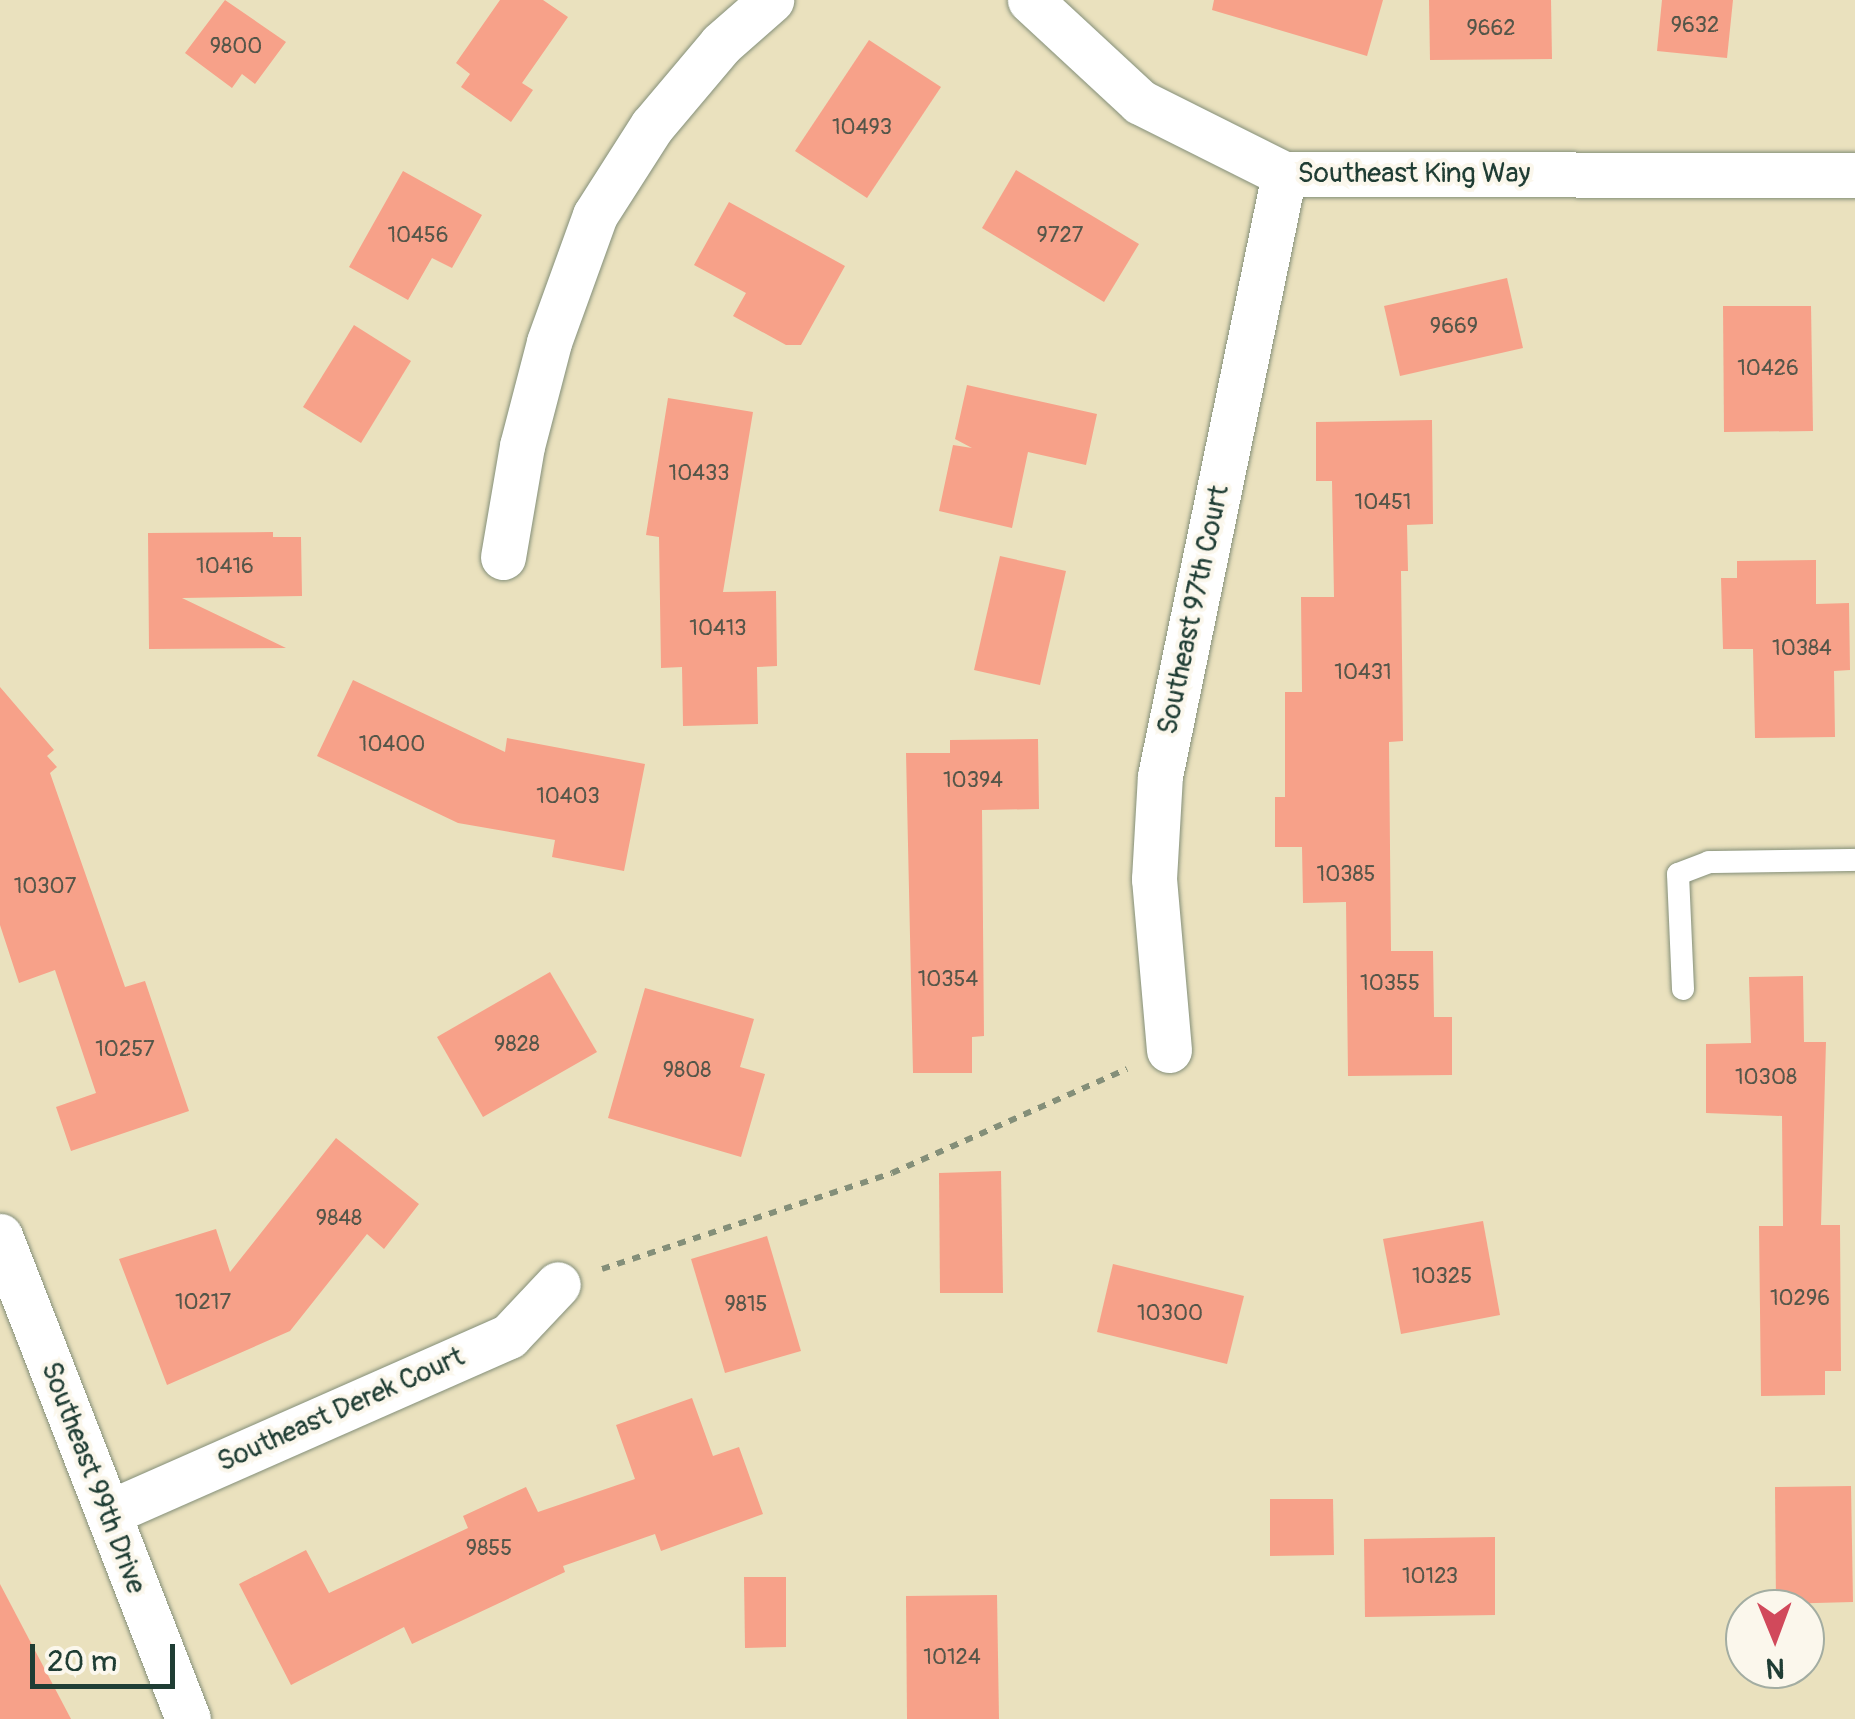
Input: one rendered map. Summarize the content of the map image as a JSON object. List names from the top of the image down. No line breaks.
{"streets":{"street":["Southeast King Way","Southeast 97th Court","Southeast Derek Court","Southeast 99th Drive"]},"crossings":[["Southeast King Way","Southeast 97th Court"],["Southeast Derek Court","Southeast 99th Drive"]],"house_numbers":["9632","9662","9800","10493","10456","9727","9669","10426","10433","10451","10416","10413","10384","10431","10400","10394","10403","10385","10307","10354","10355","9828","10257","9808","10308","9848","10325","10296","10217","9815","10300","9855","10123","10124"],"scale_bar":"20 m","north":"bottom"}
